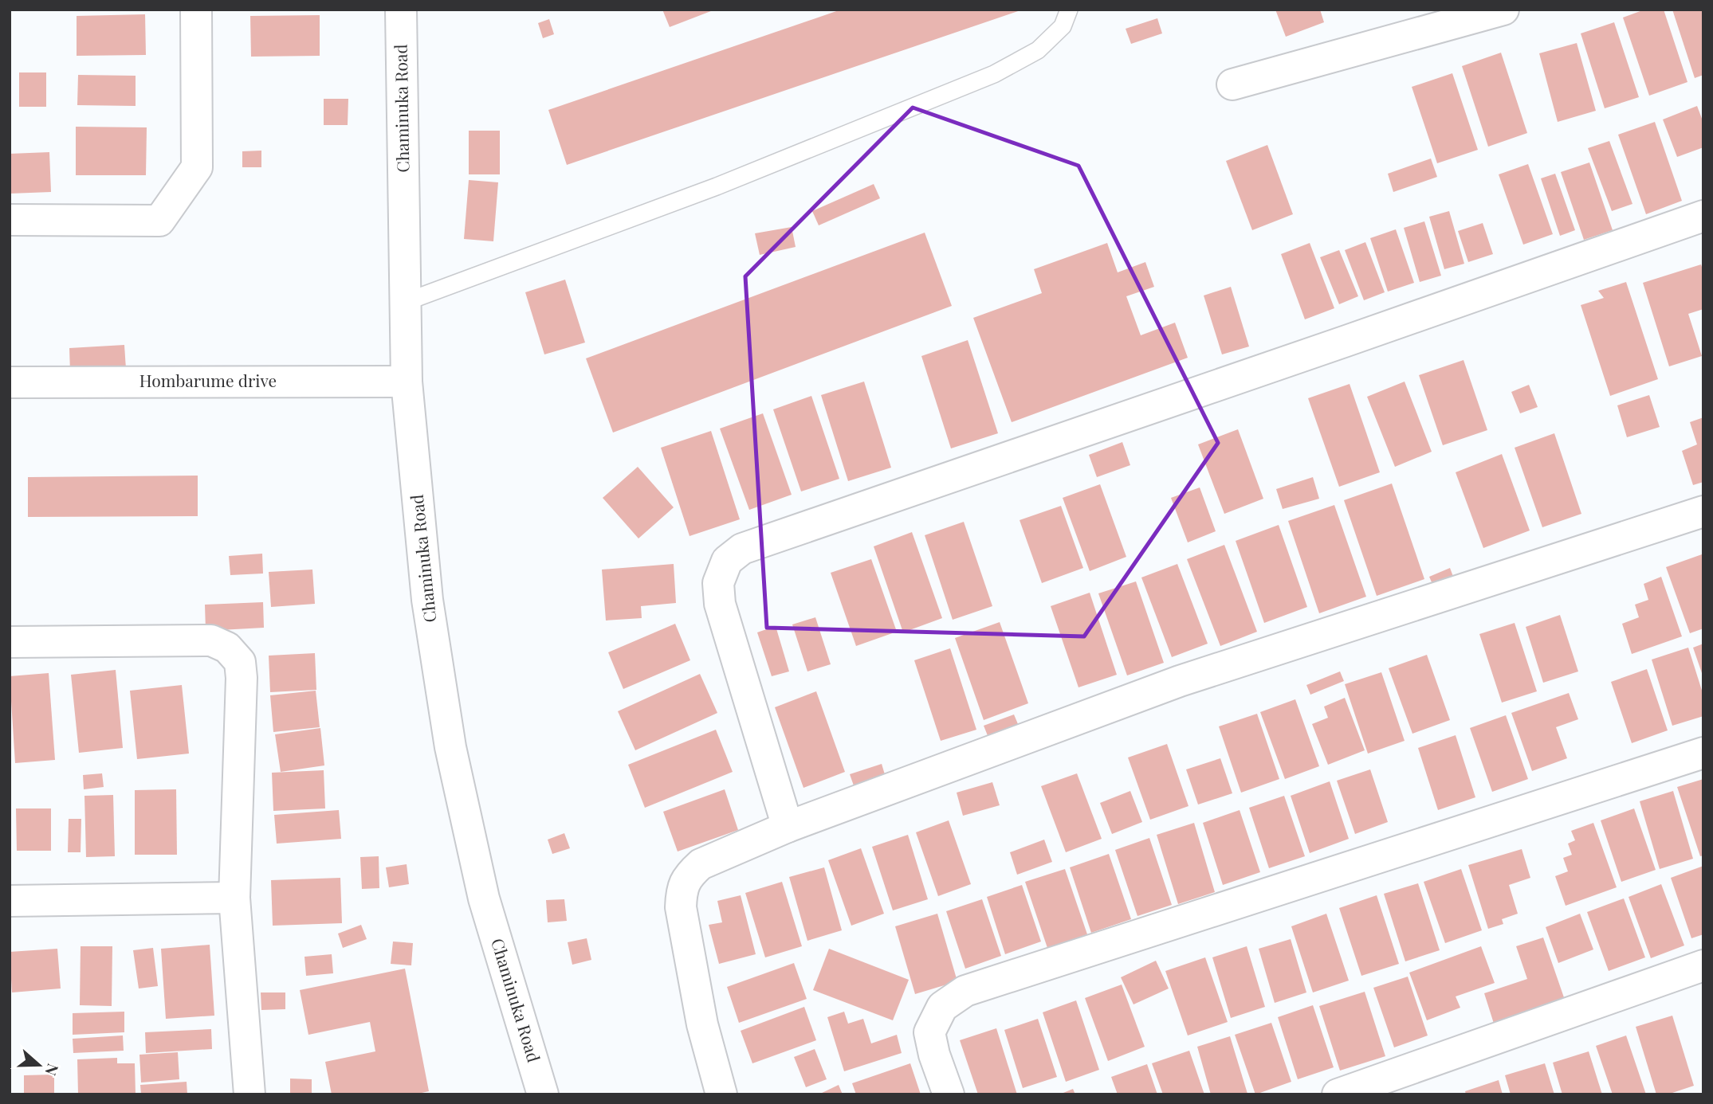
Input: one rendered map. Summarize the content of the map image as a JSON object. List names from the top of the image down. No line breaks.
{"streets":{"street":["Chaminuka Road","Hombarume drive"]},"crossings":[["Chaminuka Road","Hombarume drive"]],"north":"right"}
